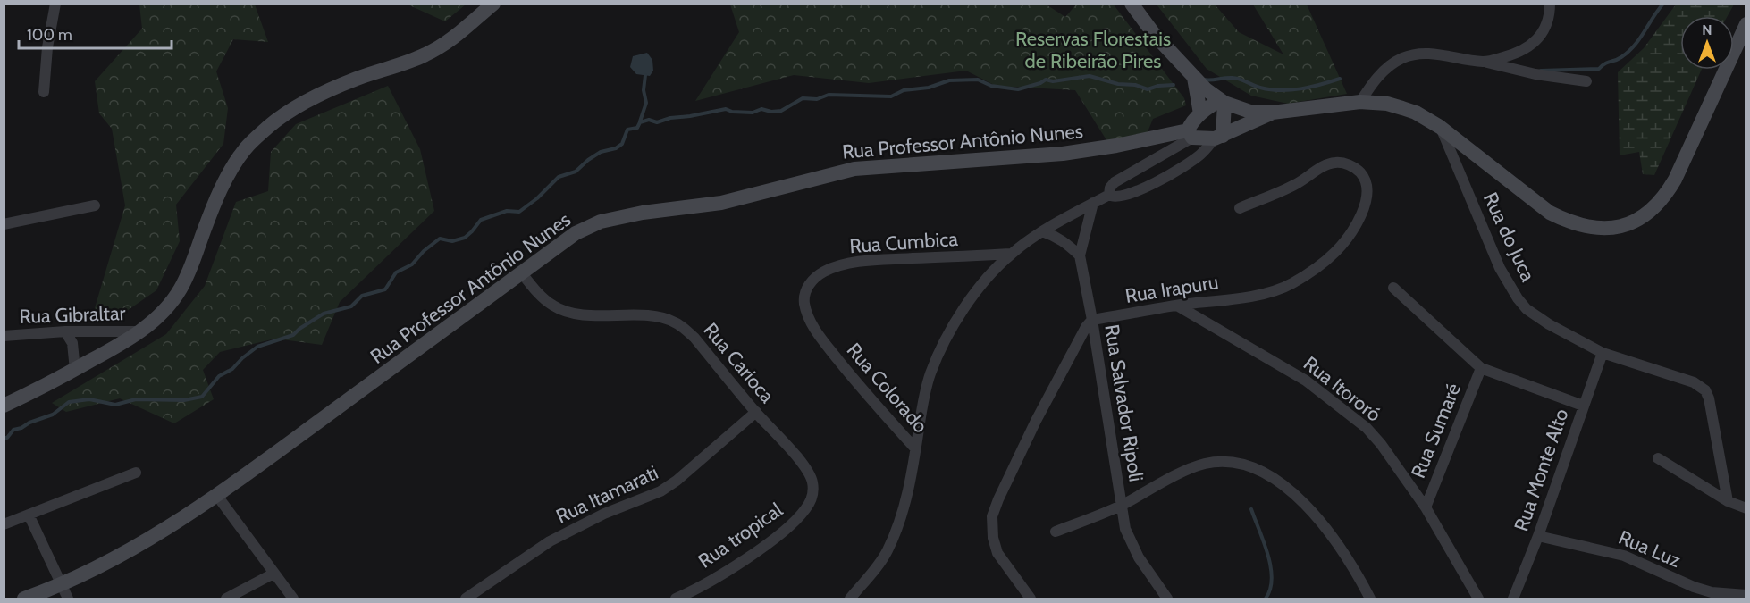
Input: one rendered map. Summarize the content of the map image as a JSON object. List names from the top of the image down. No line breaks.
{"streets":{"main road":["Rua Professor Antônio Nunes"],"street":["Rua do Juca","Rua Cumbica","Rua Irapuru","Rua Gibraltar","Rua Carioca","Rua Colorado","Rua Itororó","Rua Salvador Ripoli","Rua Sumaré","Rua Monte Alto","Rua Itamarati","Rua tropical","Rua Luz"]},"crossings":[["Rua Professor Antônio Nunes","Rua Carioca"],["Rua do Juca","Rua Monte Alto"],["Rua Cumbica","Rua Colorado"],["Rua Irapuru","Rua Itororó"],["Rua Irapuru","Rua Salvador Ripoli"],["Rua Carioca","Rua Itamarati"],["Rua Carioca","Rua tropical"],["Rua Itororó","Rua Sumaré"],["Rua Monte Alto","Rua Luz"]],"parks":["Reservas Florestais de Ribeirão Pires"],"scale_bar":"100 m","north":"top"}
